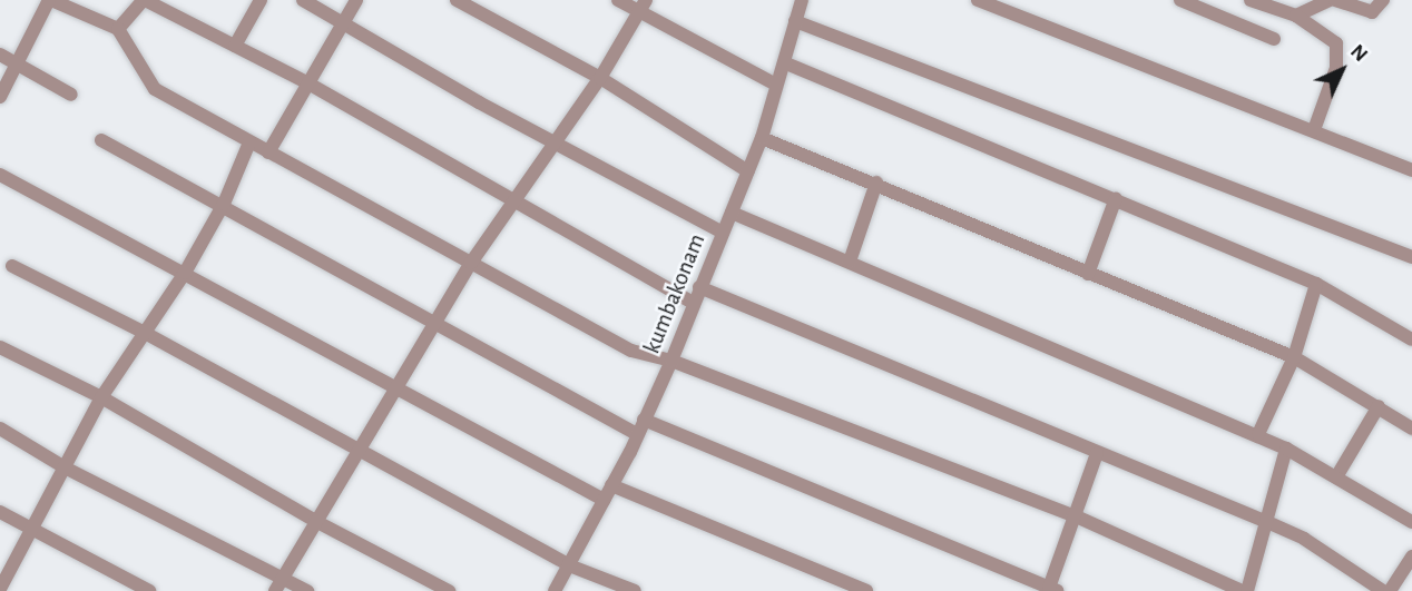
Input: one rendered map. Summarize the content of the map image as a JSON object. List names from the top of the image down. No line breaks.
{"streets":{"street":["kumbakonam"]},"north":"top right"}
